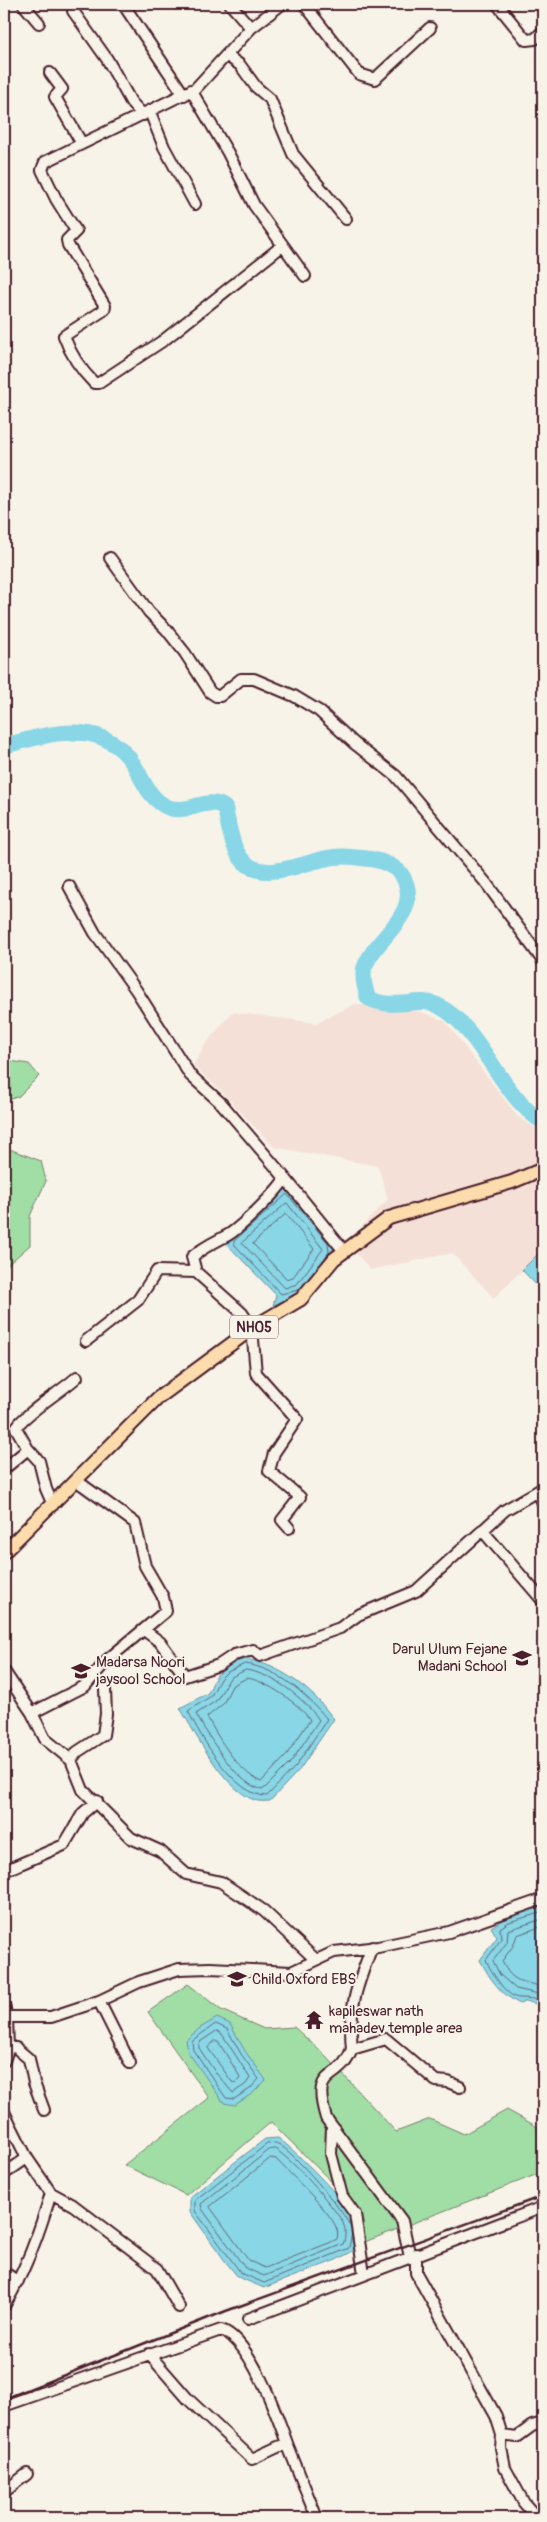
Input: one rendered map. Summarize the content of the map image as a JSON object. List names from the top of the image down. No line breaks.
{"streets":{"main road":["NH05"]},"places":{"school or university":["Darul Ulum Fejane Madani School","Madarsa Noori jaysool School","Child Oxford EBS"],"temple":["kapileswar nath mahadev temple area"]}}
